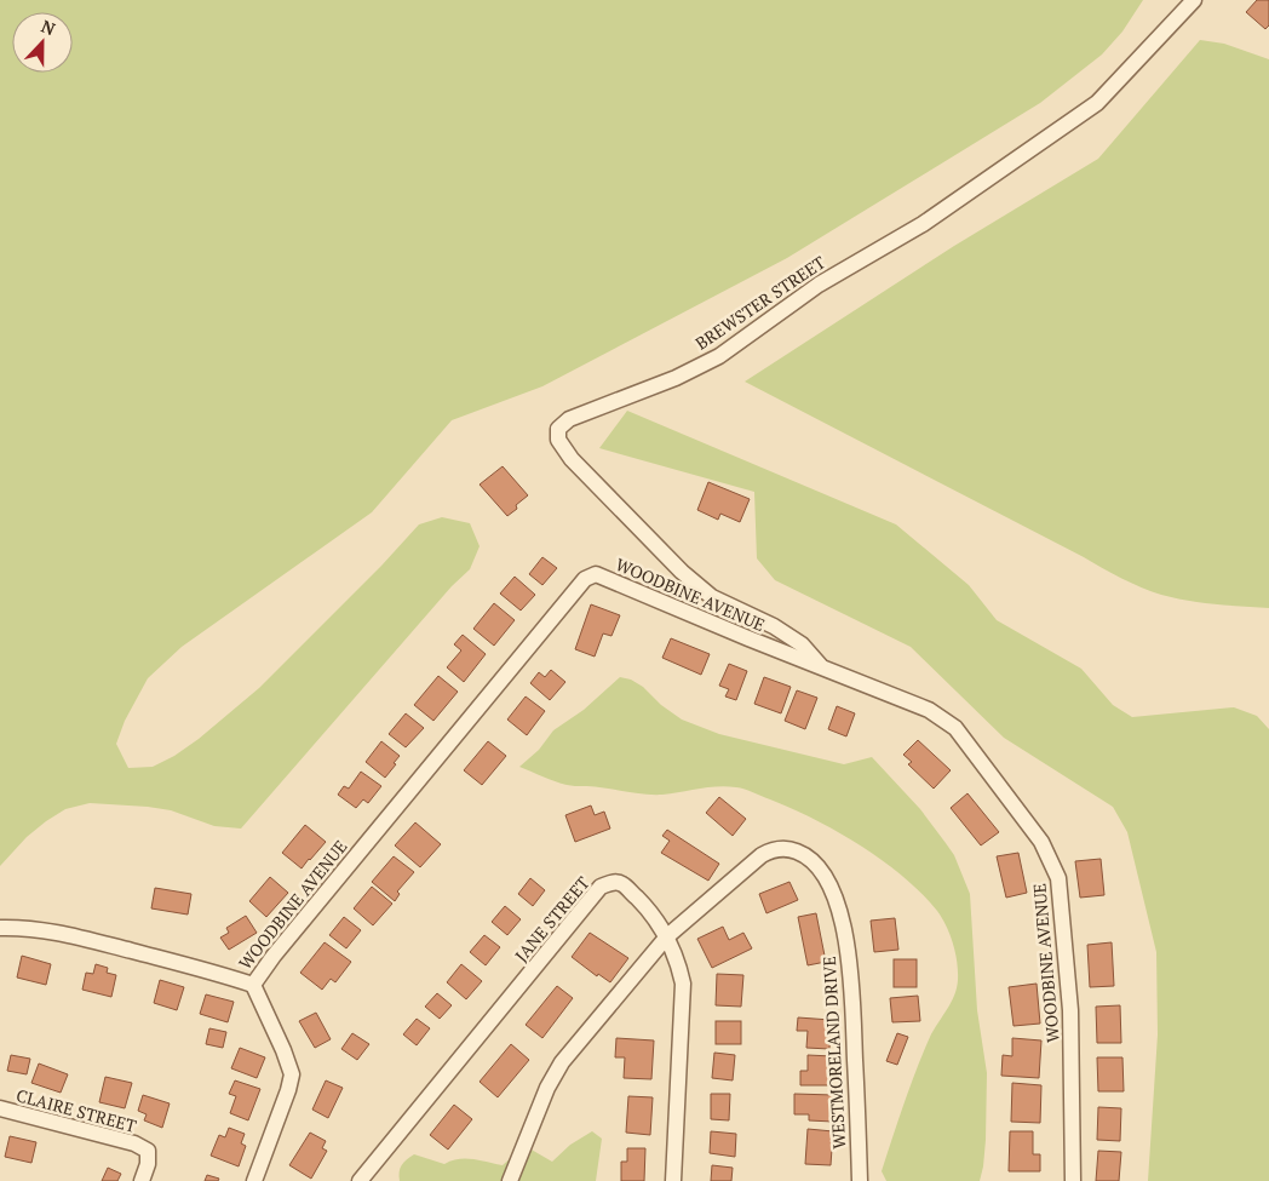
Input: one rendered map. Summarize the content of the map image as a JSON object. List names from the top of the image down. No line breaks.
{"streets":{"street":["BREWSTER STREET","WOODBINE AVENUE","JANE STREET","WESTMORELAND DRIVE","CLAIRE STREET"]},"crossings":[["BREWSTER STREET","WOODBINE AVENUE"],["JANE STREET","WESTMORELAND DRIVE"]],"north":"top"}
